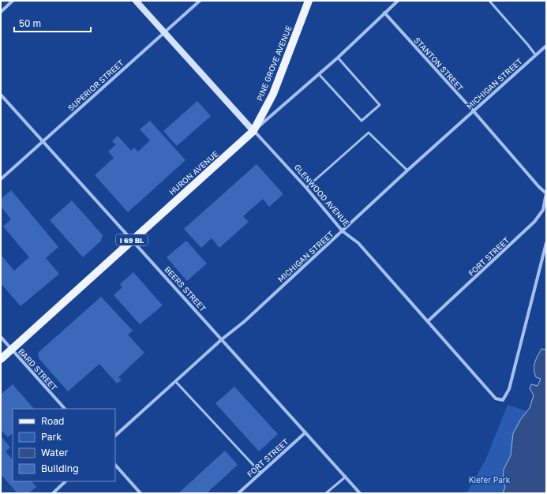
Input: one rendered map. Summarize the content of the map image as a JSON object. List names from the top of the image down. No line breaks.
{"streets":{"main road":["PINE GROVE AVENUE","HURON AVENUE","I 69 BL"],"street":["STANTON STREET","MICHIGAN STREET","SUPERIOR STREET","GLENWOOD AVENUE","FORT STREET","BEERS STREET","BARD STREET"]},"crossings":[["PINE GROVE AVENUE","HURON AVENUE"],["PINE GROVE AVENUE","GLENWOOD AVENUE"],["STANTON STREET","MICHIGAN STREET"],["STANTON STREET","HURON AVENUE"],["STANTON STREET","FORT STREET"],["MICHIGAN STREET","GLENWOOD AVENUE"],["MICHIGAN STREET","BEERS STREET"],["SUPERIOR STREET","GLENWOOD AVENUE"],["SUPERIOR STREET","BEERS STREET"],["HURON AVENUE","GLENWOOD AVENUE"],["HURON AVENUE","BEERS STREET"],["HURON AVENUE","BARD STREET"],["GLENWOOD AVENUE","FORT STREET"],["FORT STREET","BEERS STREET"]],"parks":["Kiefer Park"],"legend":["Road","Park","Water","Building"],"scale_bar":"50 m"}
